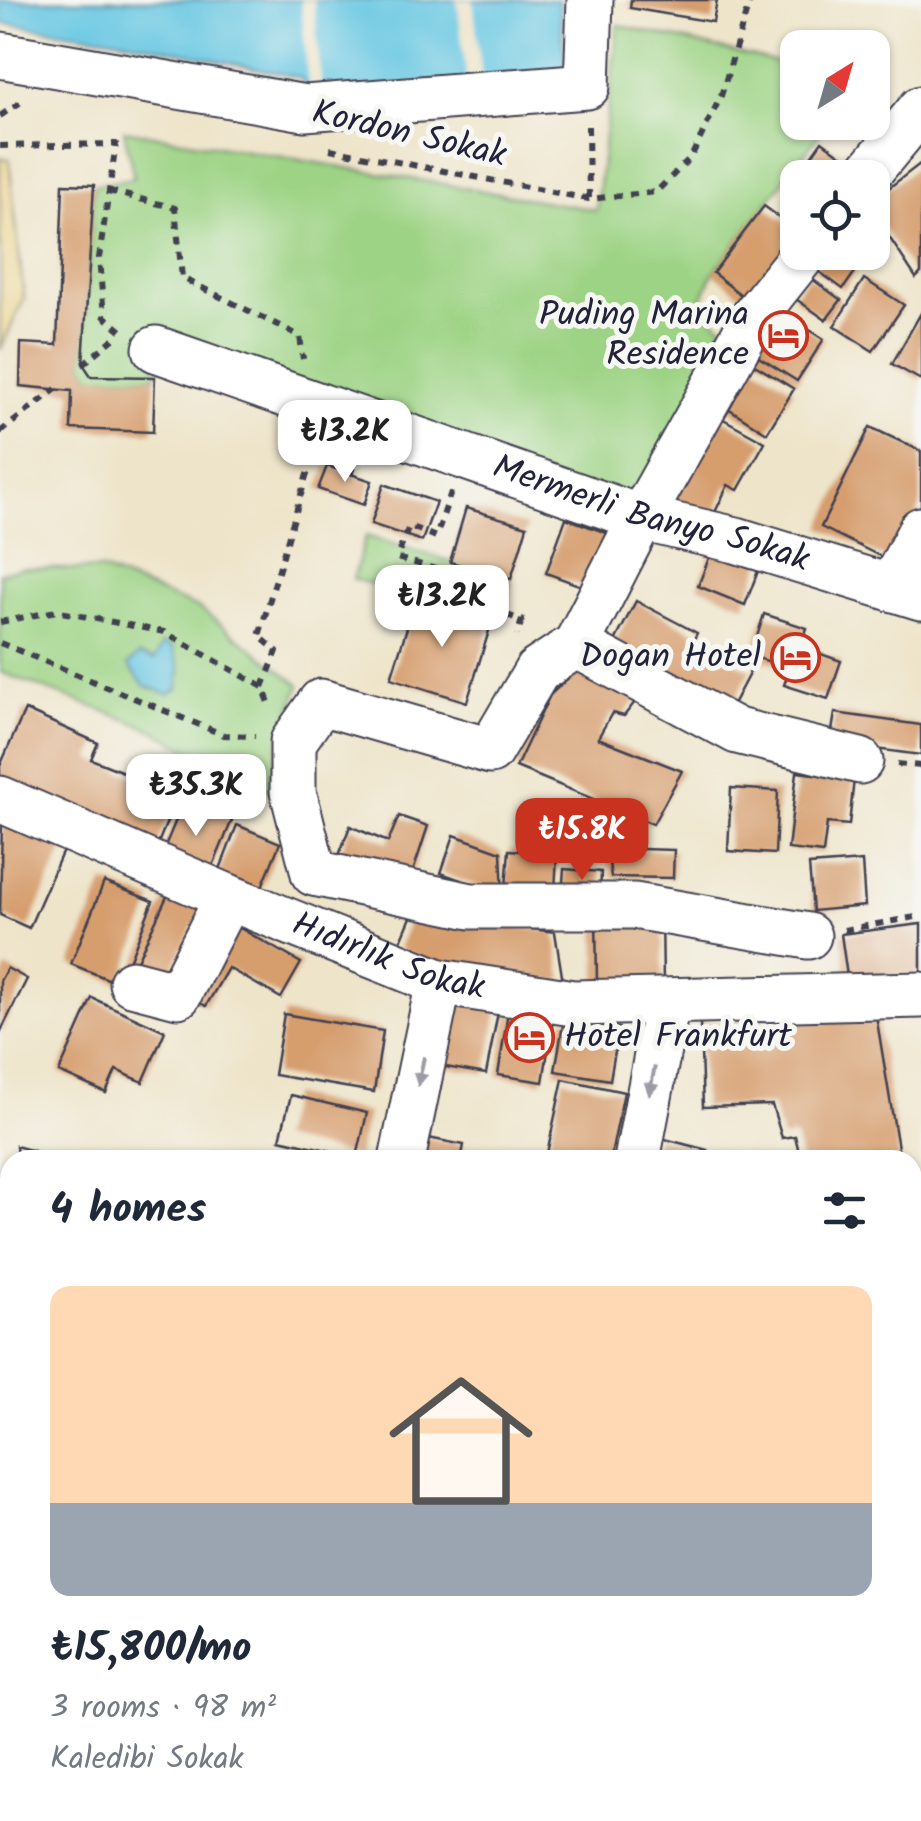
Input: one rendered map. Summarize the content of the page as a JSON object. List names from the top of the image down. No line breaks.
{"streets":{"street":["Mermerli Banyo Sokak","Hıdırlık Sokak"],"path":["Kordon Sokak"]},"places":{"hotel":["Puding Marina Residence","Dogan Hotel","Hotel Frankfurt"]},"north":"top right","page":{"price":["₺13.2K","₺13.2K","₺35.3K","₺15.8K"],"heading":"4 homes","list":[{"name":"₺15,800/mo","note":"3 rooms · 98 m² · Kaledibi Sokak"}]}}
